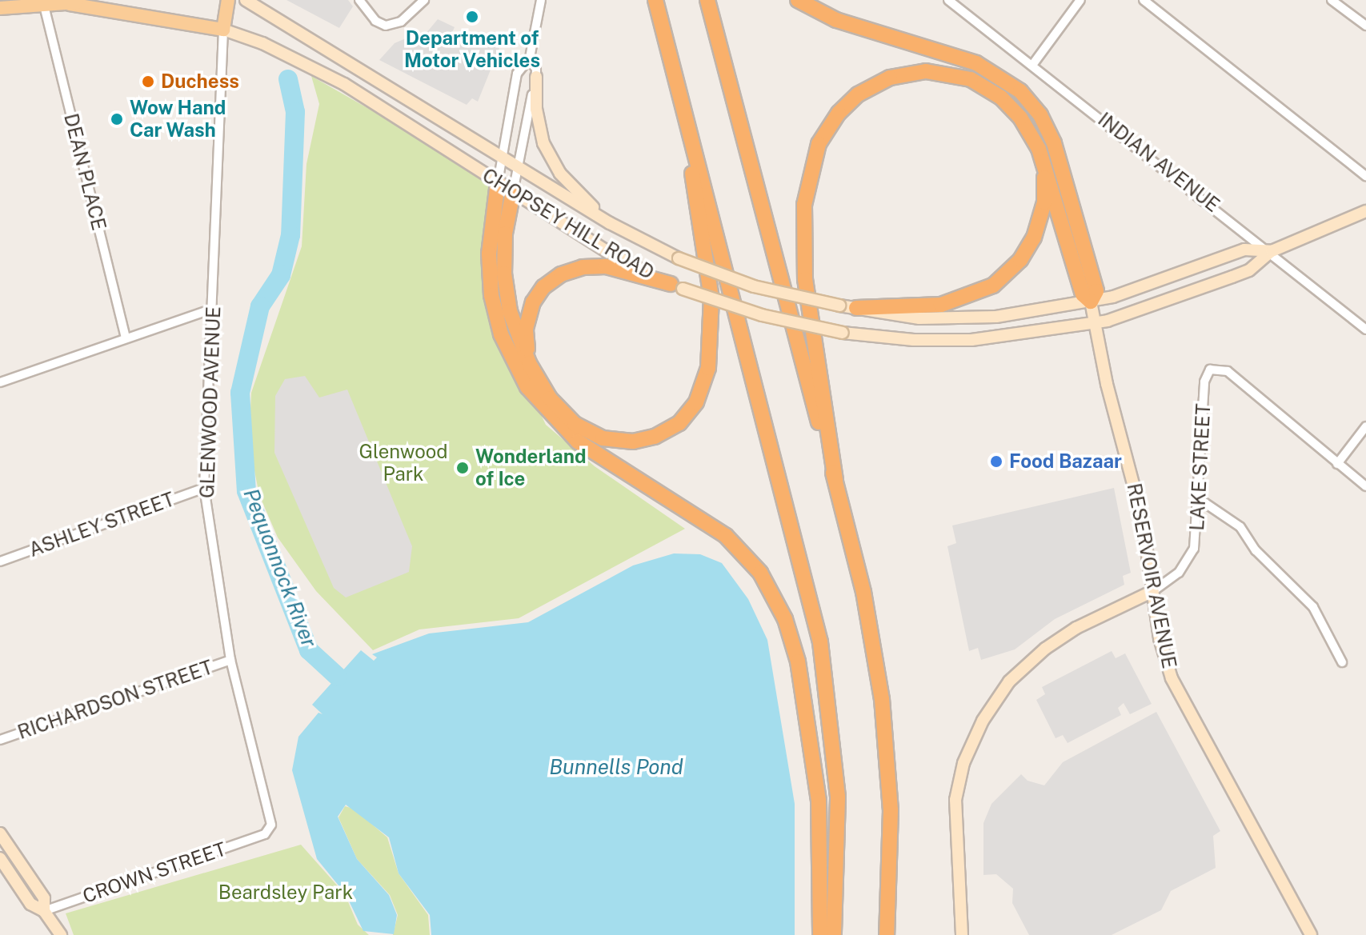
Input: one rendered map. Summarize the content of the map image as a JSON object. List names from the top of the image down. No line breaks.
{"streets":{"main road":["CHOPSEY HILL ROAD","GLENWOOD AVENUE","RESERVOIR AVENUE"],"street":["INDIAN AVENUE","DEAN PLACE","LAKE STREET","ASHLEY STREET","RICHARDSON STREET","CROWN STREET"]},"crossings":[["INDIAN AVENUE","CHOPSEY HILL ROAD"],["CHOPSEY HILL ROAD","GLENWOOD AVENUE"],["CHOPSEY HILL ROAD","RESERVOIR AVENUE"],["GLENWOOD AVENUE","ASHLEY STREET"],["GLENWOOD AVENUE","RICHARDSON STREET"],["GLENWOOD AVENUE","CROWN STREET"],["LAKE STREET","RESERVOIR AVENUE"]],"water":["Pequonnock River","Bunnells Pond"],"parks":["Glenwood Park","Beardsley Park"],"places":["Department of Motor Vehicles","Duchess","Wow Hand Car Wash","Food Bazaar","Wonderland of Ice"]}
